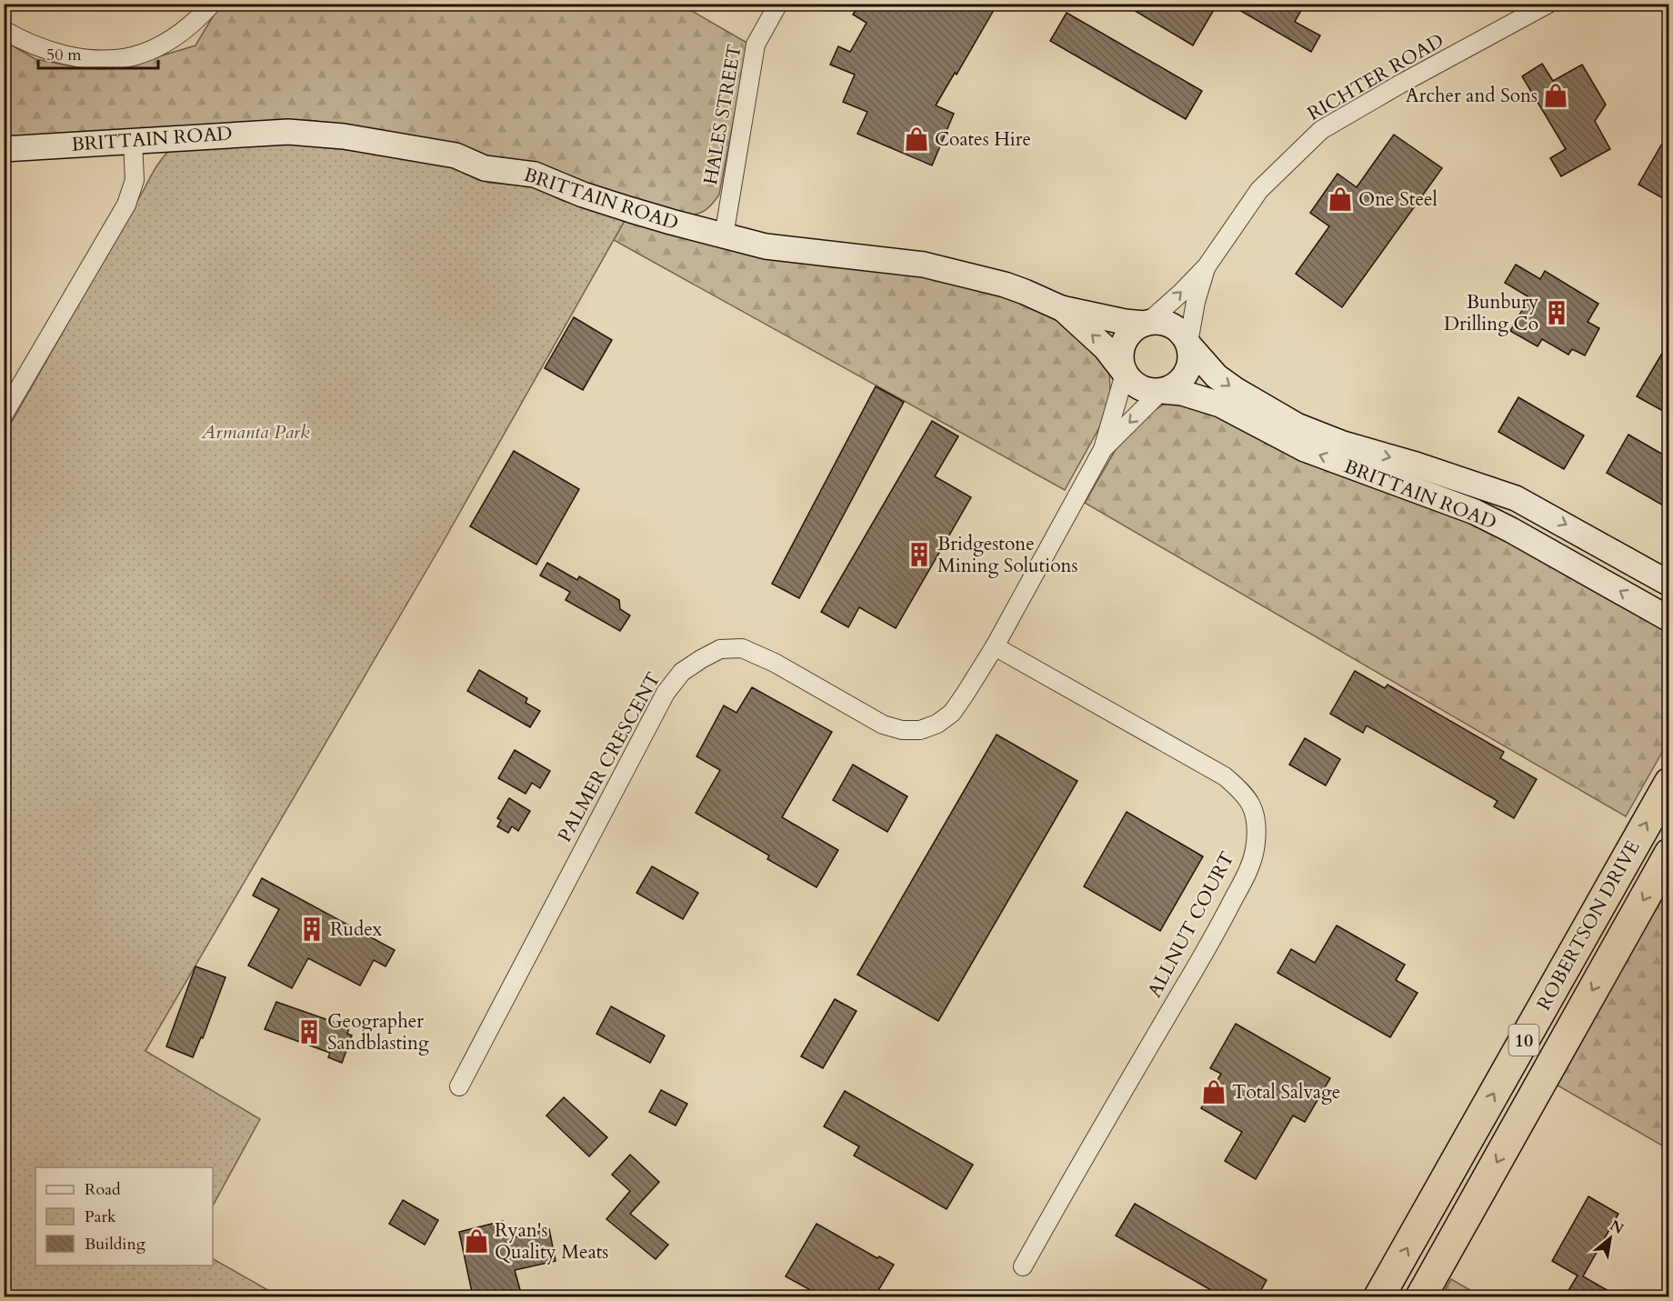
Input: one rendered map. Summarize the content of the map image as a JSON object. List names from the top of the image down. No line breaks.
{"streets":{"highway":["ROBERTSON DRIVE","10"],"main road":["BRITTAIN ROAD"],"street":["RICHTER ROAD","HALES STREET","PALMER CRESCENT","ALLNUT COURT"]},"crossings":[["RICHTER ROAD","BRITTAIN ROAD"],["HALES STREET","BRITTAIN ROAD"],["PALMER CRESCENT","ALLNUT COURT"]],"parks":["Armanta Park"],"places":{"shop":["Archer and Sons","Coates Hire","One Steel","Total Salvage","Ryan's Quality Meats"],"building":["Bunbury Drilling Co","Bridgestone Mining Solutions","Rudex","Geographer Sandblasting"]},"legend":["Road","Park","Building"],"scale_bar":"50 m","north":"top right"}
